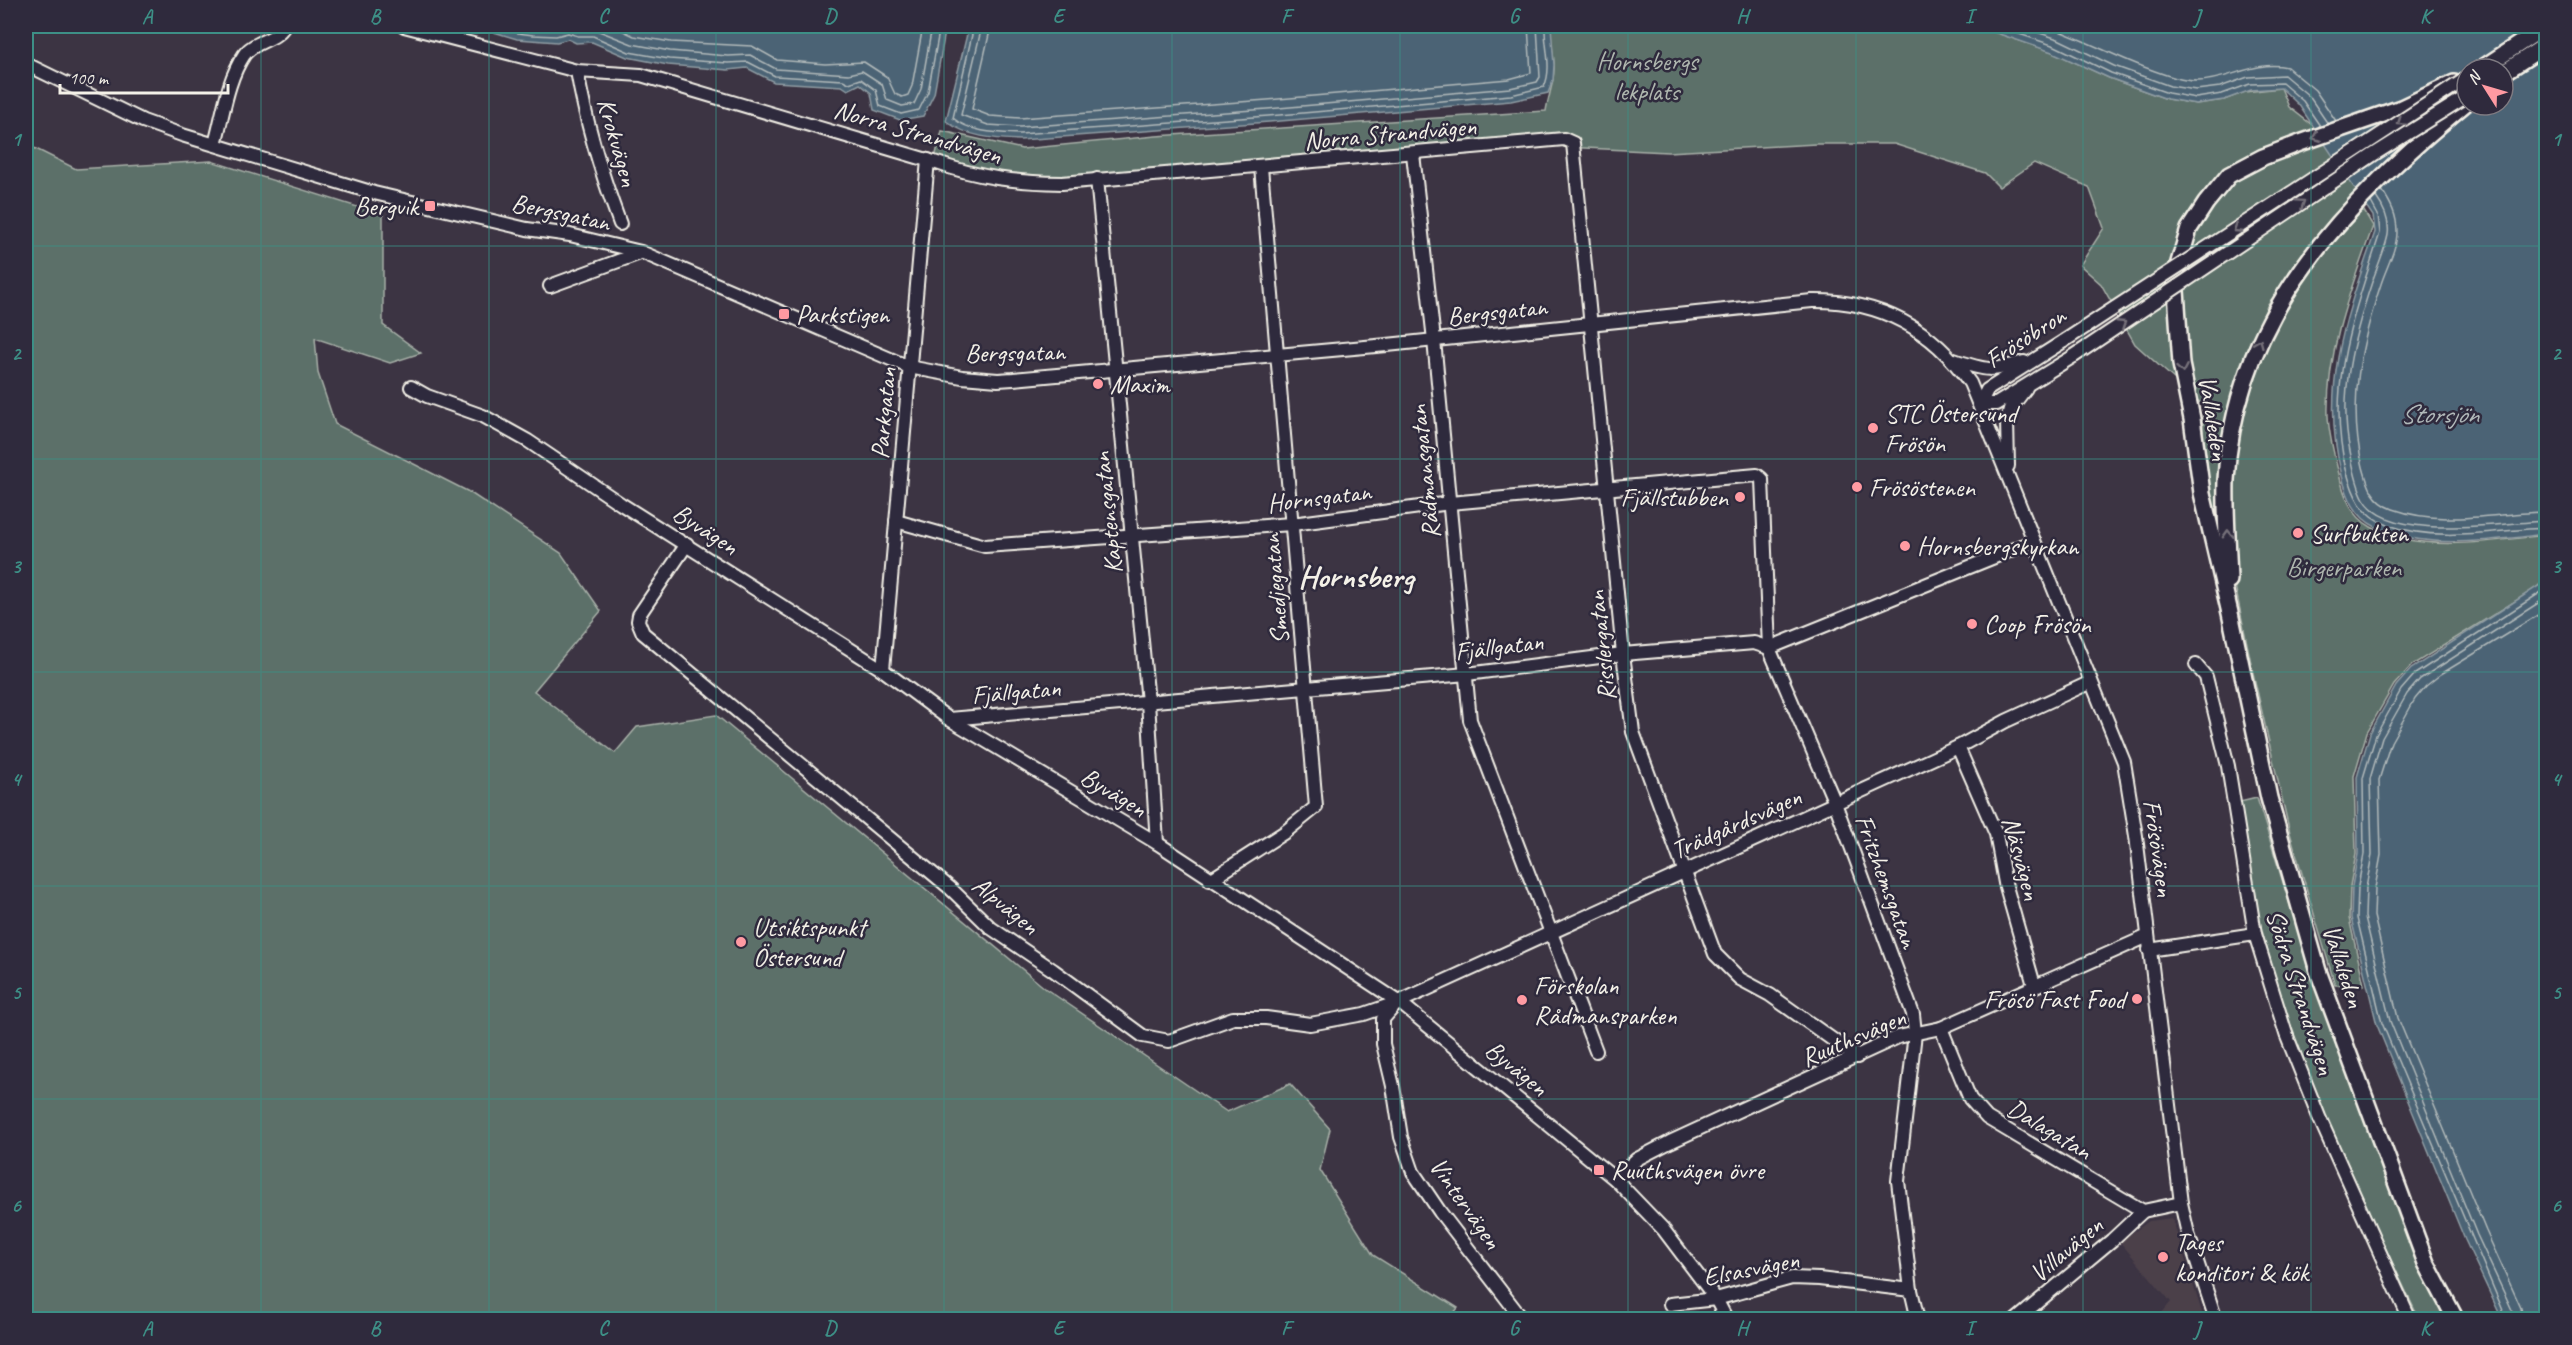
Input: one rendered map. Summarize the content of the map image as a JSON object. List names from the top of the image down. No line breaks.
{"streets":{"main road":["Frösöbron","Vallaleden"],"street":["Norra Strandvägen","Krokvägen","Bergsgatan","Parkgatan","Rådmansgatan","Hornsgatan","Kaptensgatan","Byvägen","Smedjegatan","Fjällgatan","Risslergatan","Trädgårdsvägen","Frösövägen","Näsvägen","Fritzhemsgatan","Alpvägen","Södra Strandvägen","Ruuthsvägen","Dalagatan","Vintervägen","Villavägen","Elsasvägen"]},"crossings":[["Norra Strandvägen","Krokvägen"],["Norra Strandvägen","Parkgatan"],["Norra Strandvägen","Rådmansgatan"],["Norra Strandvägen","Kaptensgatan"],["Norra Strandvägen","Smedjegatan"],["Norra Strandvägen","Risslergatan"],["Bergsgatan","Frösöbron"],["Bergsgatan","Parkgatan"],["Bergsgatan","Rådmansgatan"],["Bergsgatan","Kaptensgatan"],["Bergsgatan","Smedjegatan"],["Bergsgatan","Risslergatan"],["Bergsgatan","Frösövägen"],["Frösöbron","Vallaleden"],["Frösöbron","Frösövägen"],["Parkgatan","Hornsgatan"],["Parkgatan","Byvägen"],["Rådmansgatan","Hornsgatan"],["Rådmansgatan","Fjällgatan"],["Rådmansgatan","Trädgårdsvägen"],["Hornsgatan","Kaptensgatan"],["Hornsgatan","Smedjegatan"],["Hornsgatan","Risslergatan"],["Hornsgatan","Fritzhemsgatan"],["Kaptensgatan","Byvägen"],["Kaptensgatan","Fjällgatan"],["Byvägen","Smedjegatan"],["Byvägen","Fjällgatan"],["Byvägen","Trädgårdsvägen"],["Byvägen","Alpvägen"],["Byvägen","Ruuthsvägen"],["Byvägen","Vintervägen"],["Byvägen","Elsasvägen"],["Smedjegatan","Fjällgatan"],["Fjällgatan","Risslergatan"],["Fjällgatan","Frösövägen"],["Fjällgatan","Fritzhemsgatan"],["Risslergatan","Trädgårdsvägen"],["Risslergatan","Ruuthsvägen"],["Trädgårdsvägen","Frösövägen"],["Trädgårdsvägen","Näsvägen"],["Trädgårdsvägen","Fritzhemsgatan"],["Trädgårdsvägen","Alpvägen"],["Trädgårdsvägen","Vintervägen"],["Frösövägen","Ruuthsvägen"],["Näsvägen","Ruuthsvägen"],["Fritzhemsgatan","Ruuthsvägen"],["Fritzhemsgatan","Elsasvägen"],["Alpvägen","Vintervägen"],["Ruuthsvägen","Dalagatan"],["Dalagatan","Villavägen"]],"districts":["Hornsberg"],"water":["Storsjön"],"parks":["Hornsbergs lekplats","Birgerparken"],"places":{"transit":["Bergvik","Parkstigen","Ruuthsvägen övre"],"other":["Maxim","STC Östersund Frösön","Frösöstenen","Fjällstubben","Surfbukten","Hornsbergskyrkan","Coop Frösön","Utsiktspunkt Östersund","Frösö Fast Food","Förskolan Rådmansparken","Tages konditori & kök"]},"scale_bar":"100 m","north":"top left","grid":{"columns":["A","B","C","D","E","F","G","H","I","J","K"],"rows":["1","2","3","4","5","6"]}}
